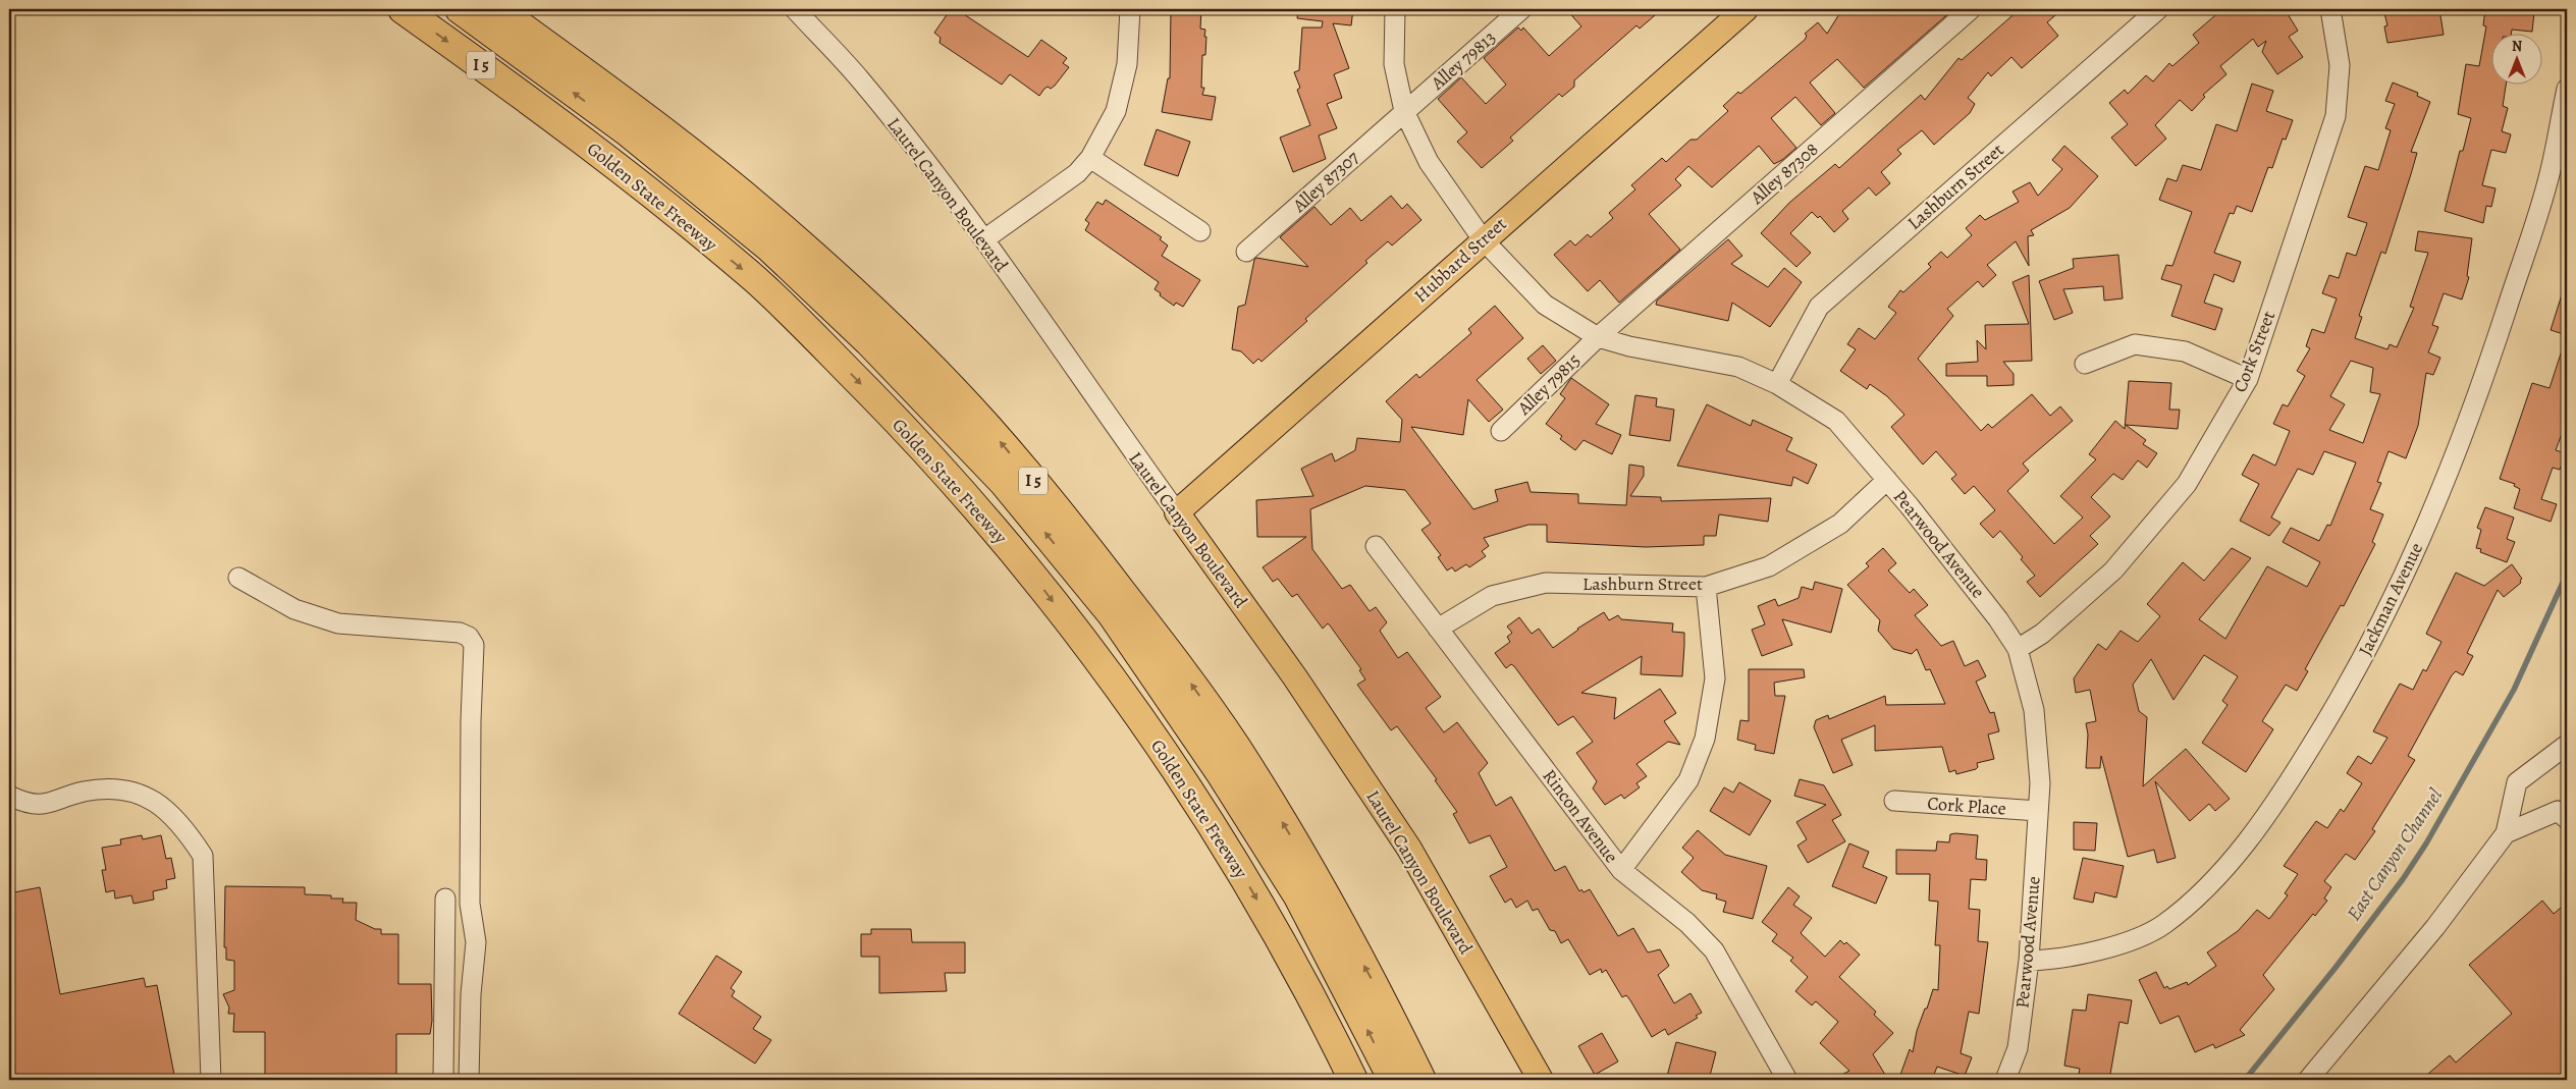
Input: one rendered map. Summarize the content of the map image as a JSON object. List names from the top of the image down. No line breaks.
{"streets":{"highway":["I 5","Golden State Freeway"],"main road":["Laurel Canyon Boulevard","Hubbard Street"],"street":["Alley 79813","Alley 87308","Alley 87307","Lashburn Street","Cork Street","Alley 79815","Pearwood Avenue","Jackman Avenue","Cork Place","Rincon Avenue"]},"crossings":[["Alley 79813","Alley 87307"],["Alley 79813","Pearwood Avenue"],["Alley 87308","Alley 79815"],["Alley 87308","Pearwood Avenue"],["Alley 87307","Pearwood Avenue"],["Lashburn Street","Pearwood Avenue"],["Lashburn Street","Rincon Avenue"],["Laurel Canyon Boulevard","Hubbard Street"],["Hubbard Street","Pearwood Avenue"],["Cork Street","Pearwood Avenue"],["Alley 79815","Pearwood Avenue"],["Pearwood Avenue","Jackman Avenue"],["Pearwood Avenue","Cork Place"]],"water":["East Canyon Channel"],"north":"top"}
